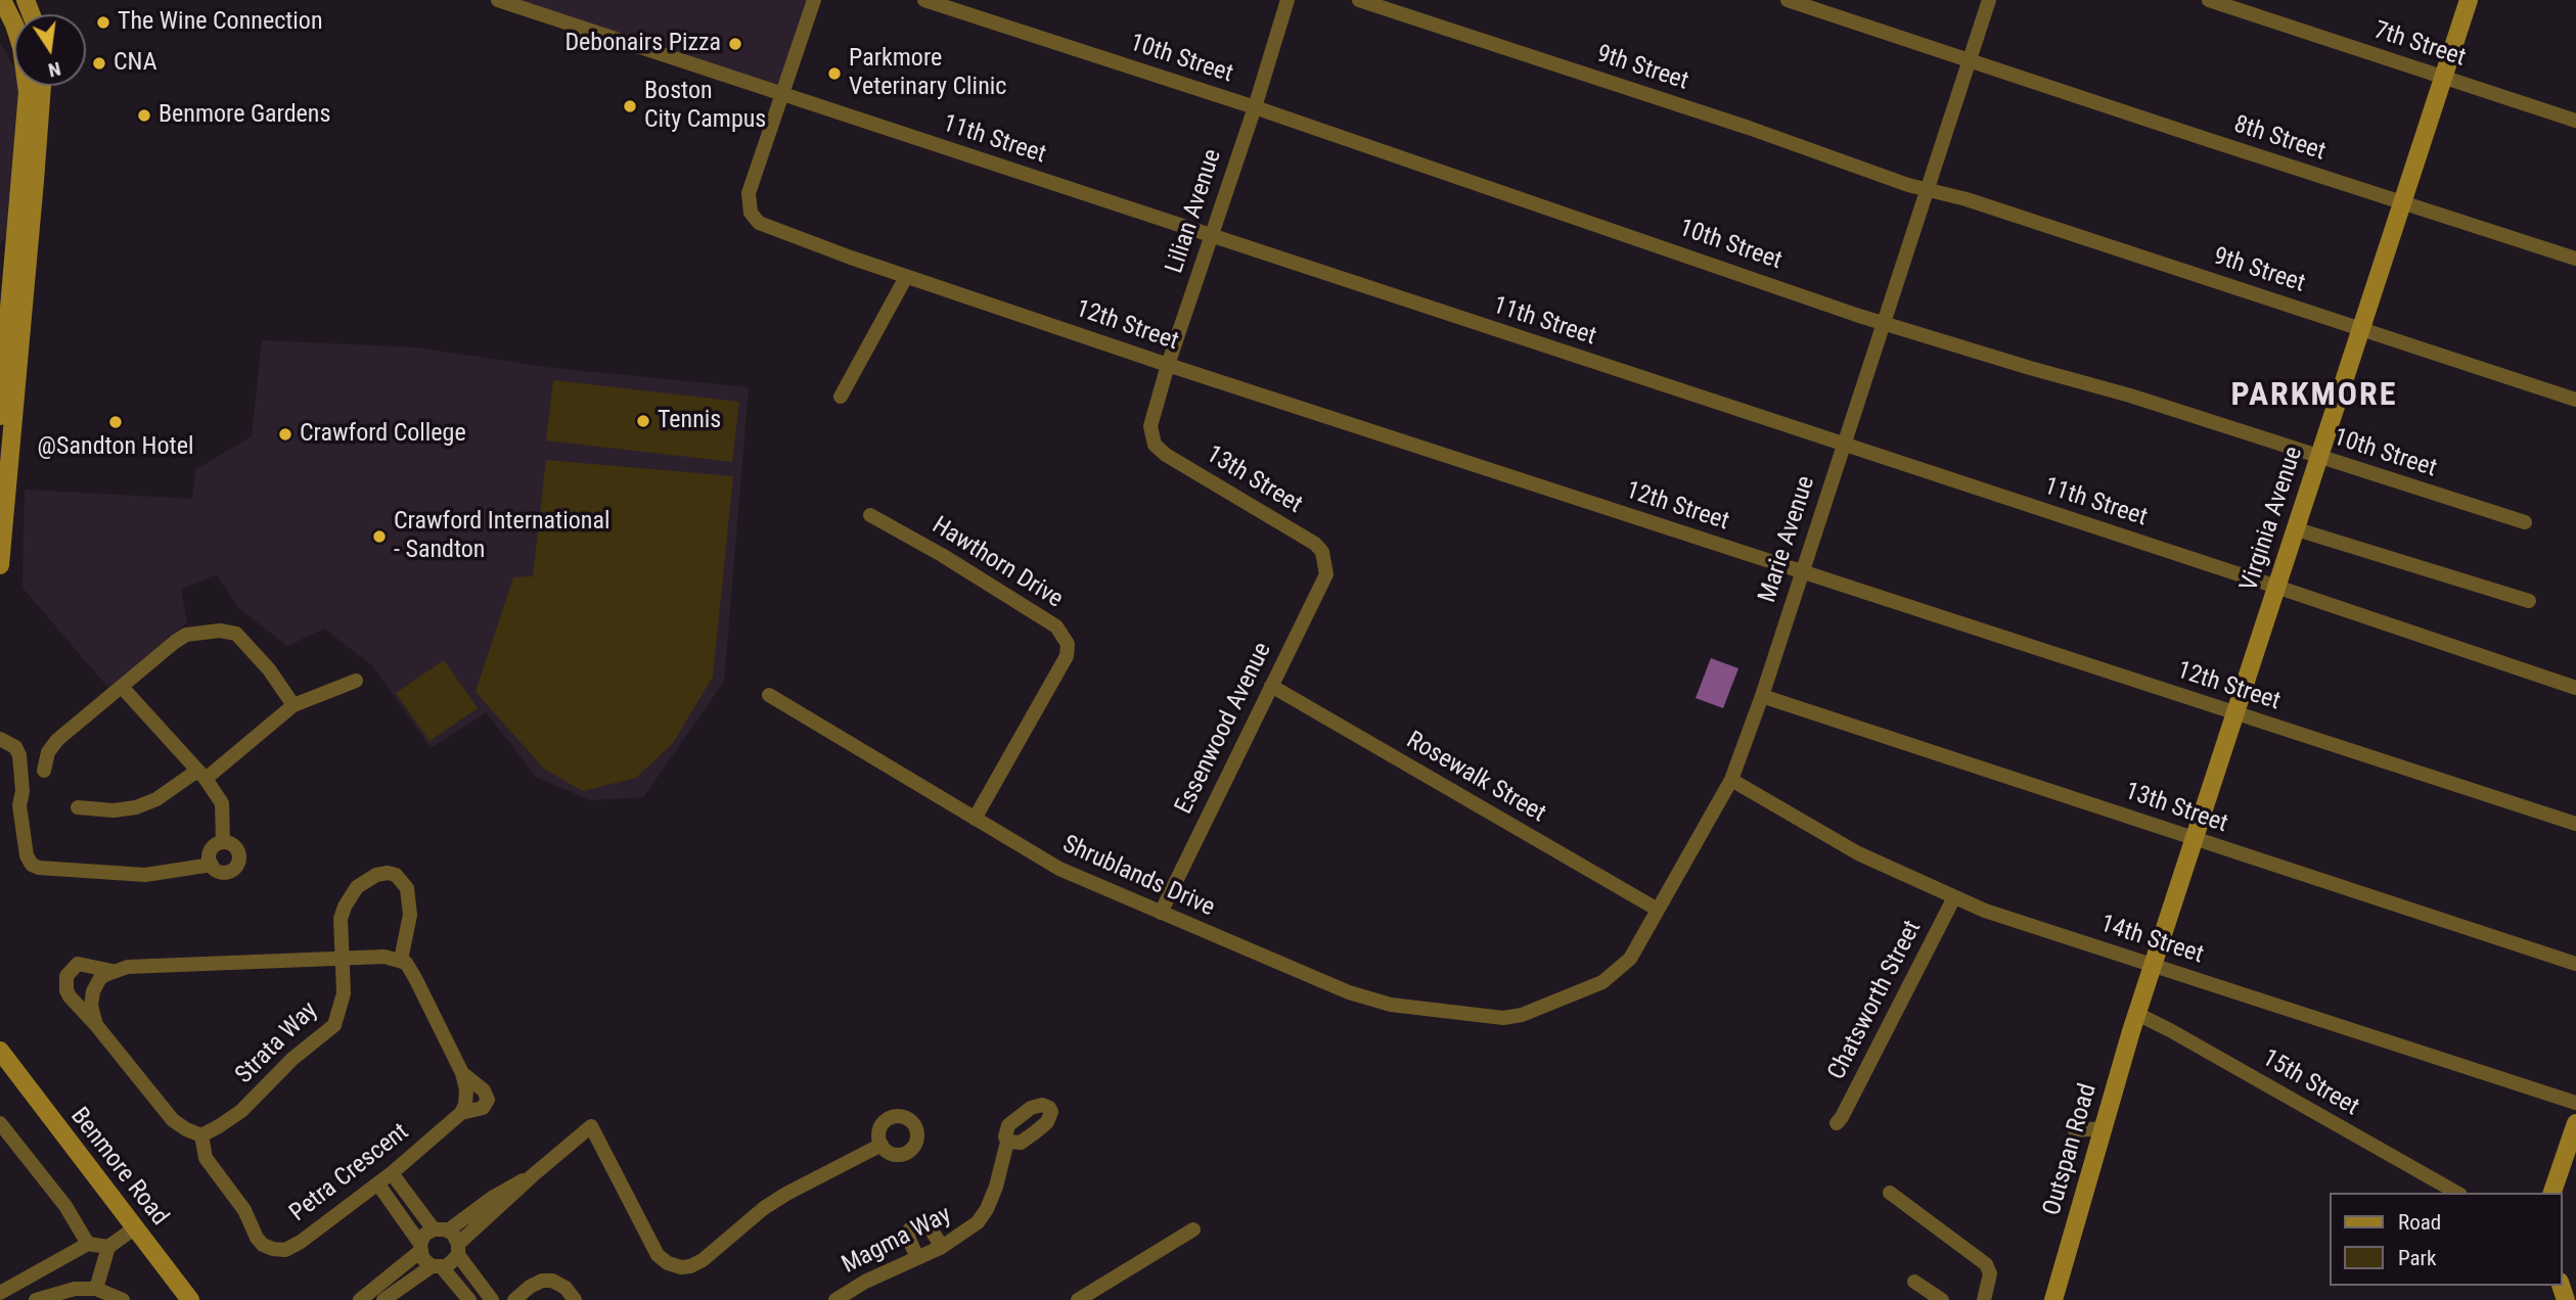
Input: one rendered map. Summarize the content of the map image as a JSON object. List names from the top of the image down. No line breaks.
{"streets":{"street":["7th Street","10th Street","9th Street","8th Street","11th Street","Lilian Avenue","12th Street","13th Street","Virginia Avenue","Marie Avenue","Hawthorn Drive","Essenwood Avenue","Rosewalk Street","Shrublands Drive","14th Street","Chatsworth Street","Strata Way","15th Street","Outspan Road","Benmore Road","Petra Crescent","Magma Way"]},"crossings":[["7th Street","Virginia Avenue"],["10th Street","Lilian Avenue"],["10th Street","Virginia Avenue"],["10th Street","Marie Avenue"],["9th Street","Virginia Avenue"],["9th Street","Marie Avenue"],["8th Street","Virginia Avenue"],["8th Street","Marie Avenue"],["11th Street","Lilian Avenue"],["11th Street","12th Street"],["11th Street","Virginia Avenue"],["11th Street","Marie Avenue"],["Lilian Avenue","12th Street"],["Lilian Avenue","13th Street"],["12th Street","Virginia Avenue"],["12th Street","Marie Avenue"],["13th Street","Virginia Avenue"],["13th Street","Marie Avenue"],["13th Street","Essenwood Avenue"],["Virginia Avenue","14th Street"],["Virginia Avenue","15th Street"],["Virginia Avenue","Outspan Road"],["Marie Avenue","Rosewalk Street"],["Marie Avenue","Shrublands Drive"],["Marie Avenue","14th Street"],["Hawthorn Drive","Shrublands Drive"],["Essenwood Avenue","Rosewalk Street"],["Essenwood Avenue","Shrublands Drive"],["14th Street","Chatsworth Street"],["Strata Way","Petra Crescent"],["15th Street","Outspan Road"]],"districts":["PARKMORE"],"places":["The Wine Connection","Debonairs Pizza","CNA","Parkmore Veterinary Clinic","Boston City Campus","Benmore Gardens","Tennis","@Sandton Hotel","Crawford College","Crawford International - Sandton"],"legend":["Road","Park"],"north":"bottom"}
